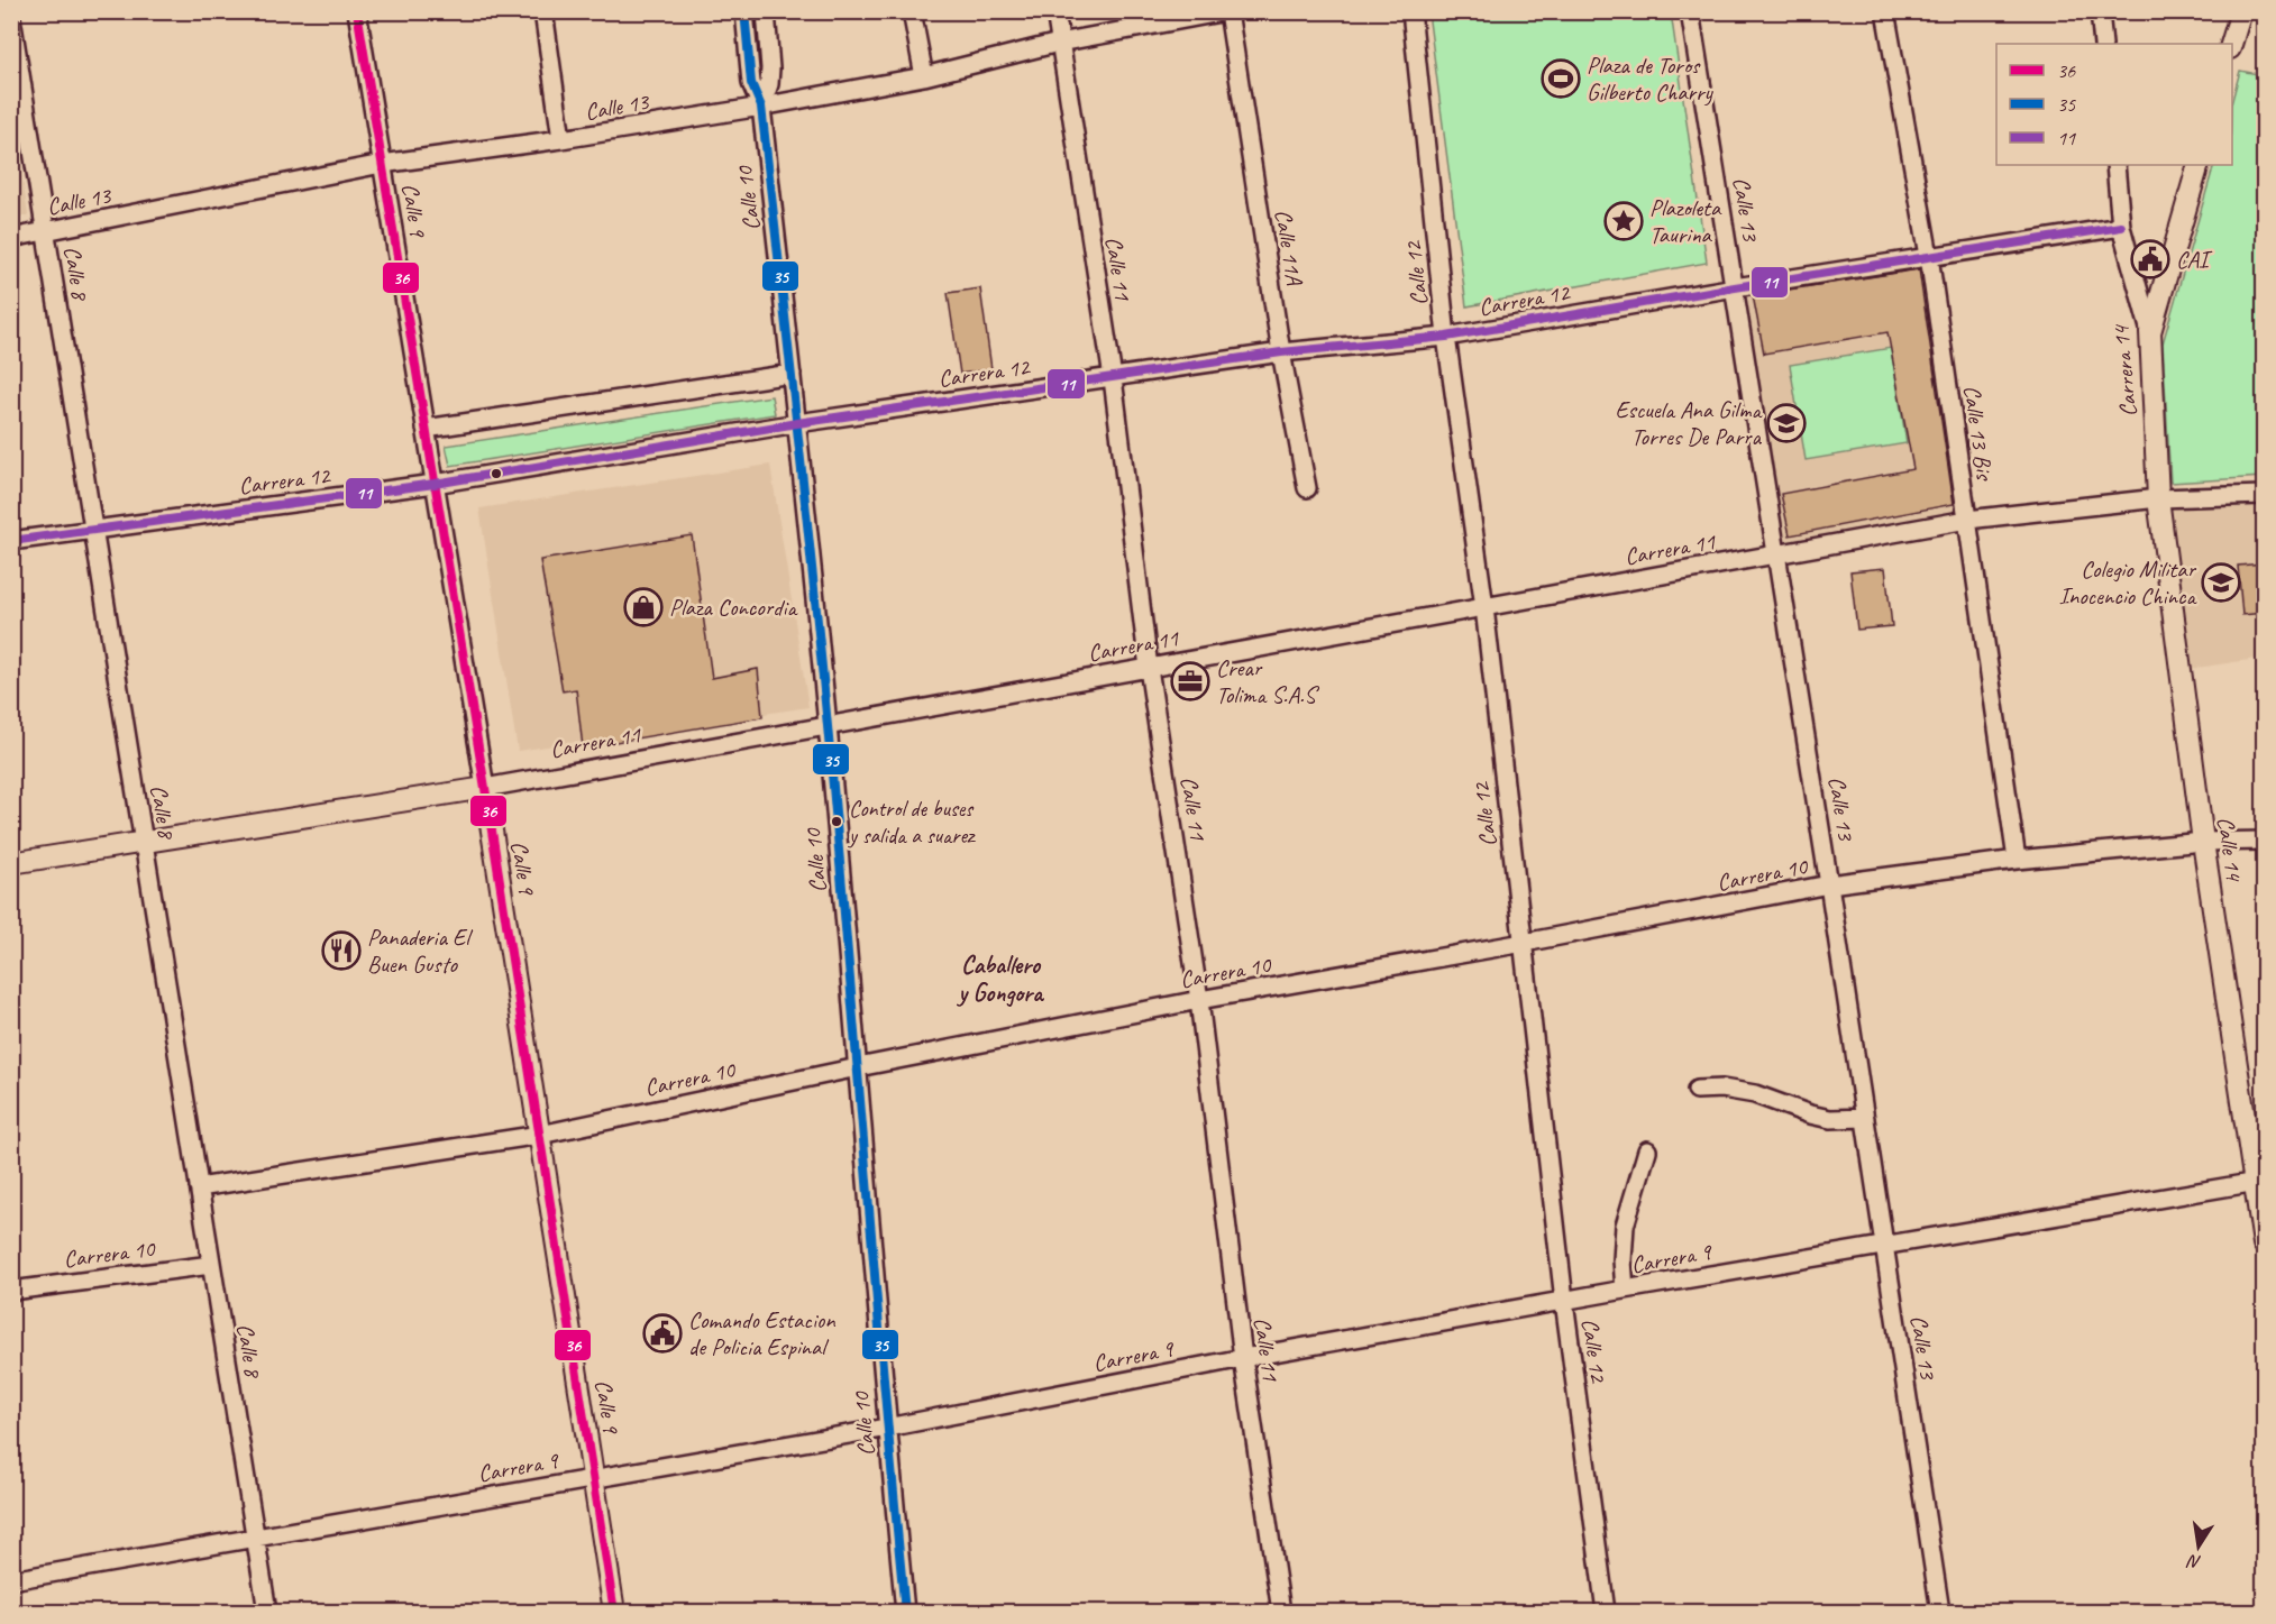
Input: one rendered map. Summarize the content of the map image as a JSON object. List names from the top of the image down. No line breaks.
{"streets":{"street":["Calle 13","Calle 10","Calle 9","Calle 11A","Calle 11","Calle 8","Calle 12","Carrera 12","Carrera 14","Calle 13 Bis","Carrera 11","Calle 14","Carrera 10","Carrera 9"]},"crossings":[["Calle 13","Calle 10"],["Calle 13","Calle 9"],["Calle 13","Calle 11A"],["Calle 13","Calle 11"],["Calle 13","Calle 8"],["Calle 13","Carrera 12"],["Calle 13","Carrera 11"],["Calle 13","Carrera 10"],["Calle 13","Carrera 9"],["Calle 10","Carrera 12"],["Calle 10","Carrera 11"],["Calle 10","Carrera 10"],["Calle 10","Carrera 9"],["Calle 9","Carrera 12"],["Calle 9","Carrera 11"],["Calle 9","Carrera 10"],["Calle 9","Carrera 9"],["Calle 11A","Carrera 12"],["Calle 11","Carrera 12"],["Calle 11","Carrera 11"],["Calle 11","Carrera 10"],["Calle 11","Carrera 9"],["Calle 8","Carrera 12"],["Calle 8","Carrera 11"],["Calle 8","Carrera 10"],["Calle 8","Carrera 9"],["Calle 12","Carrera 12"],["Calle 12","Carrera 11"],["Calle 12","Carrera 10"],["Calle 12","Carrera 9"],["Carrera 12","Carrera 14"],["Carrera 12","Calle 13 Bis"],["Carrera 14","Carrera 11"],["Carrera 14","Calle 14"],["Calle 13 Bis","Carrera 11"],["Calle 13 Bis","Carrera 10"],["Carrera 11","Calle 14"],["Calle 14","Carrera 10"],["Calle 14","Carrera 9"]],"districts":["Caballero y Gongora"],"places":{"sports":["Plaza de Toros Gilberto Charry"],"place":["Plazoleta Taurina"],"public building":["CAI","Comando Estacion de Policia Espinal"],"school or university":["Escuela Ana Gilma Torres De Parra","Colegio Militar Inocencio Chinca"],"shop":["Plaza Concordia"],"office":["Crear Tolima S.A.S"],"other":["Control de buses y salida a suarez"],"restaurant":["Panaderia El Buen Gusto"]},"lines":["transit line 36","transit line 35","transit line 11"],"legend":["36","35","11"],"north":"bottom"}
